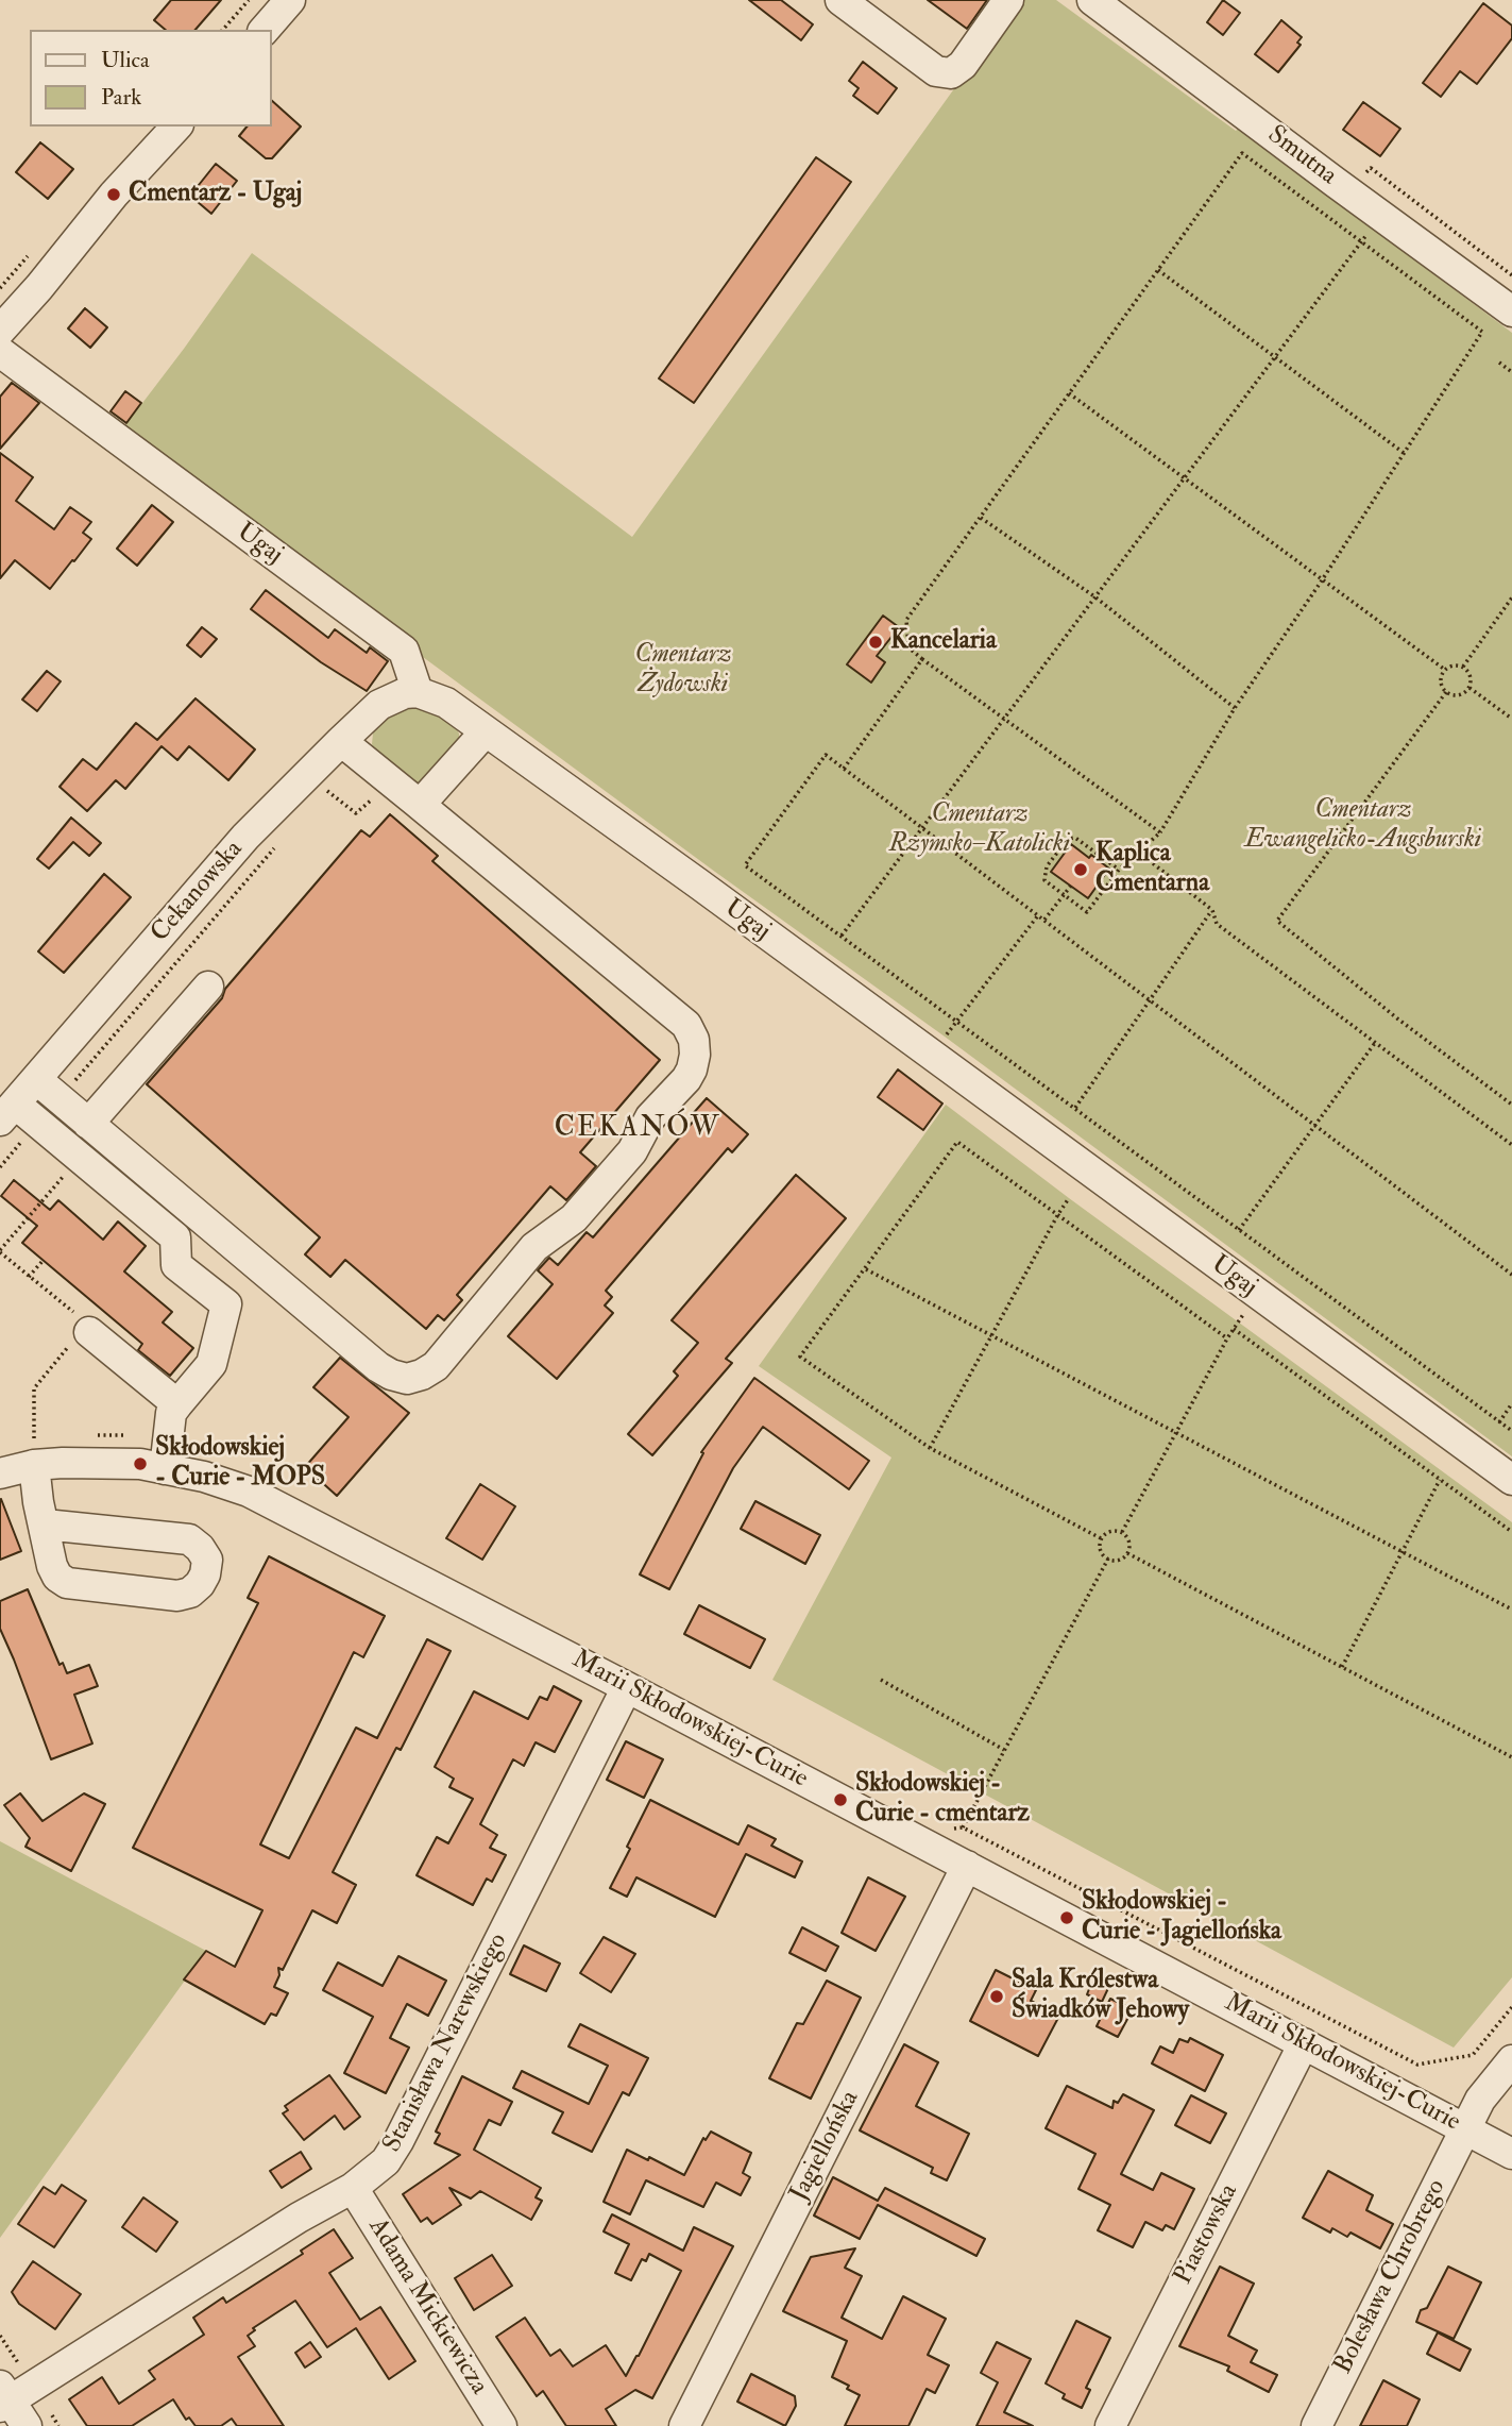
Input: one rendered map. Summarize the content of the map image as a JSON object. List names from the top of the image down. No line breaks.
{"streets":{"street":["Smutna","Ugaj","Cekanowska","Marii Skłodowskiej-Curie","Stanisława Narewskiego","Jagiellońska","Piastowska","Bolesława Chrobrego","Adama Mickiewicza"]},"crossings":[["Ugaj","Cekanowska"],["Marii Skłodowskiej-Curie","Stanisława Narewskiego"],["Marii Skłodowskiej-Curie","Jagiellońska"],["Marii Skłodowskiej-Curie","Piastowska"],["Marii Skłodowskiej-Curie","Bolesława Chrobrego"],["Stanisława Narewskiego","Adama Mickiewicza"]],"districts":["CEKANÓW"],"parks":["Cmentarz Żydowski","Cmentarz Ewangelicko-Augsburski","Cmentarz Rzymsko–Katolicki"],"places":["Cmentarz - Ugaj","Kancelaria","Kaplica Cmentarna","Skłodowskiej - Curie - MOPS","Skłodowskiej - Curie - cmentarz","Skłodowskiej - Curie - Jagiellońska","Sala Królestwa Świadków Jehowy"],"legend":["Ulica","Park"]}
